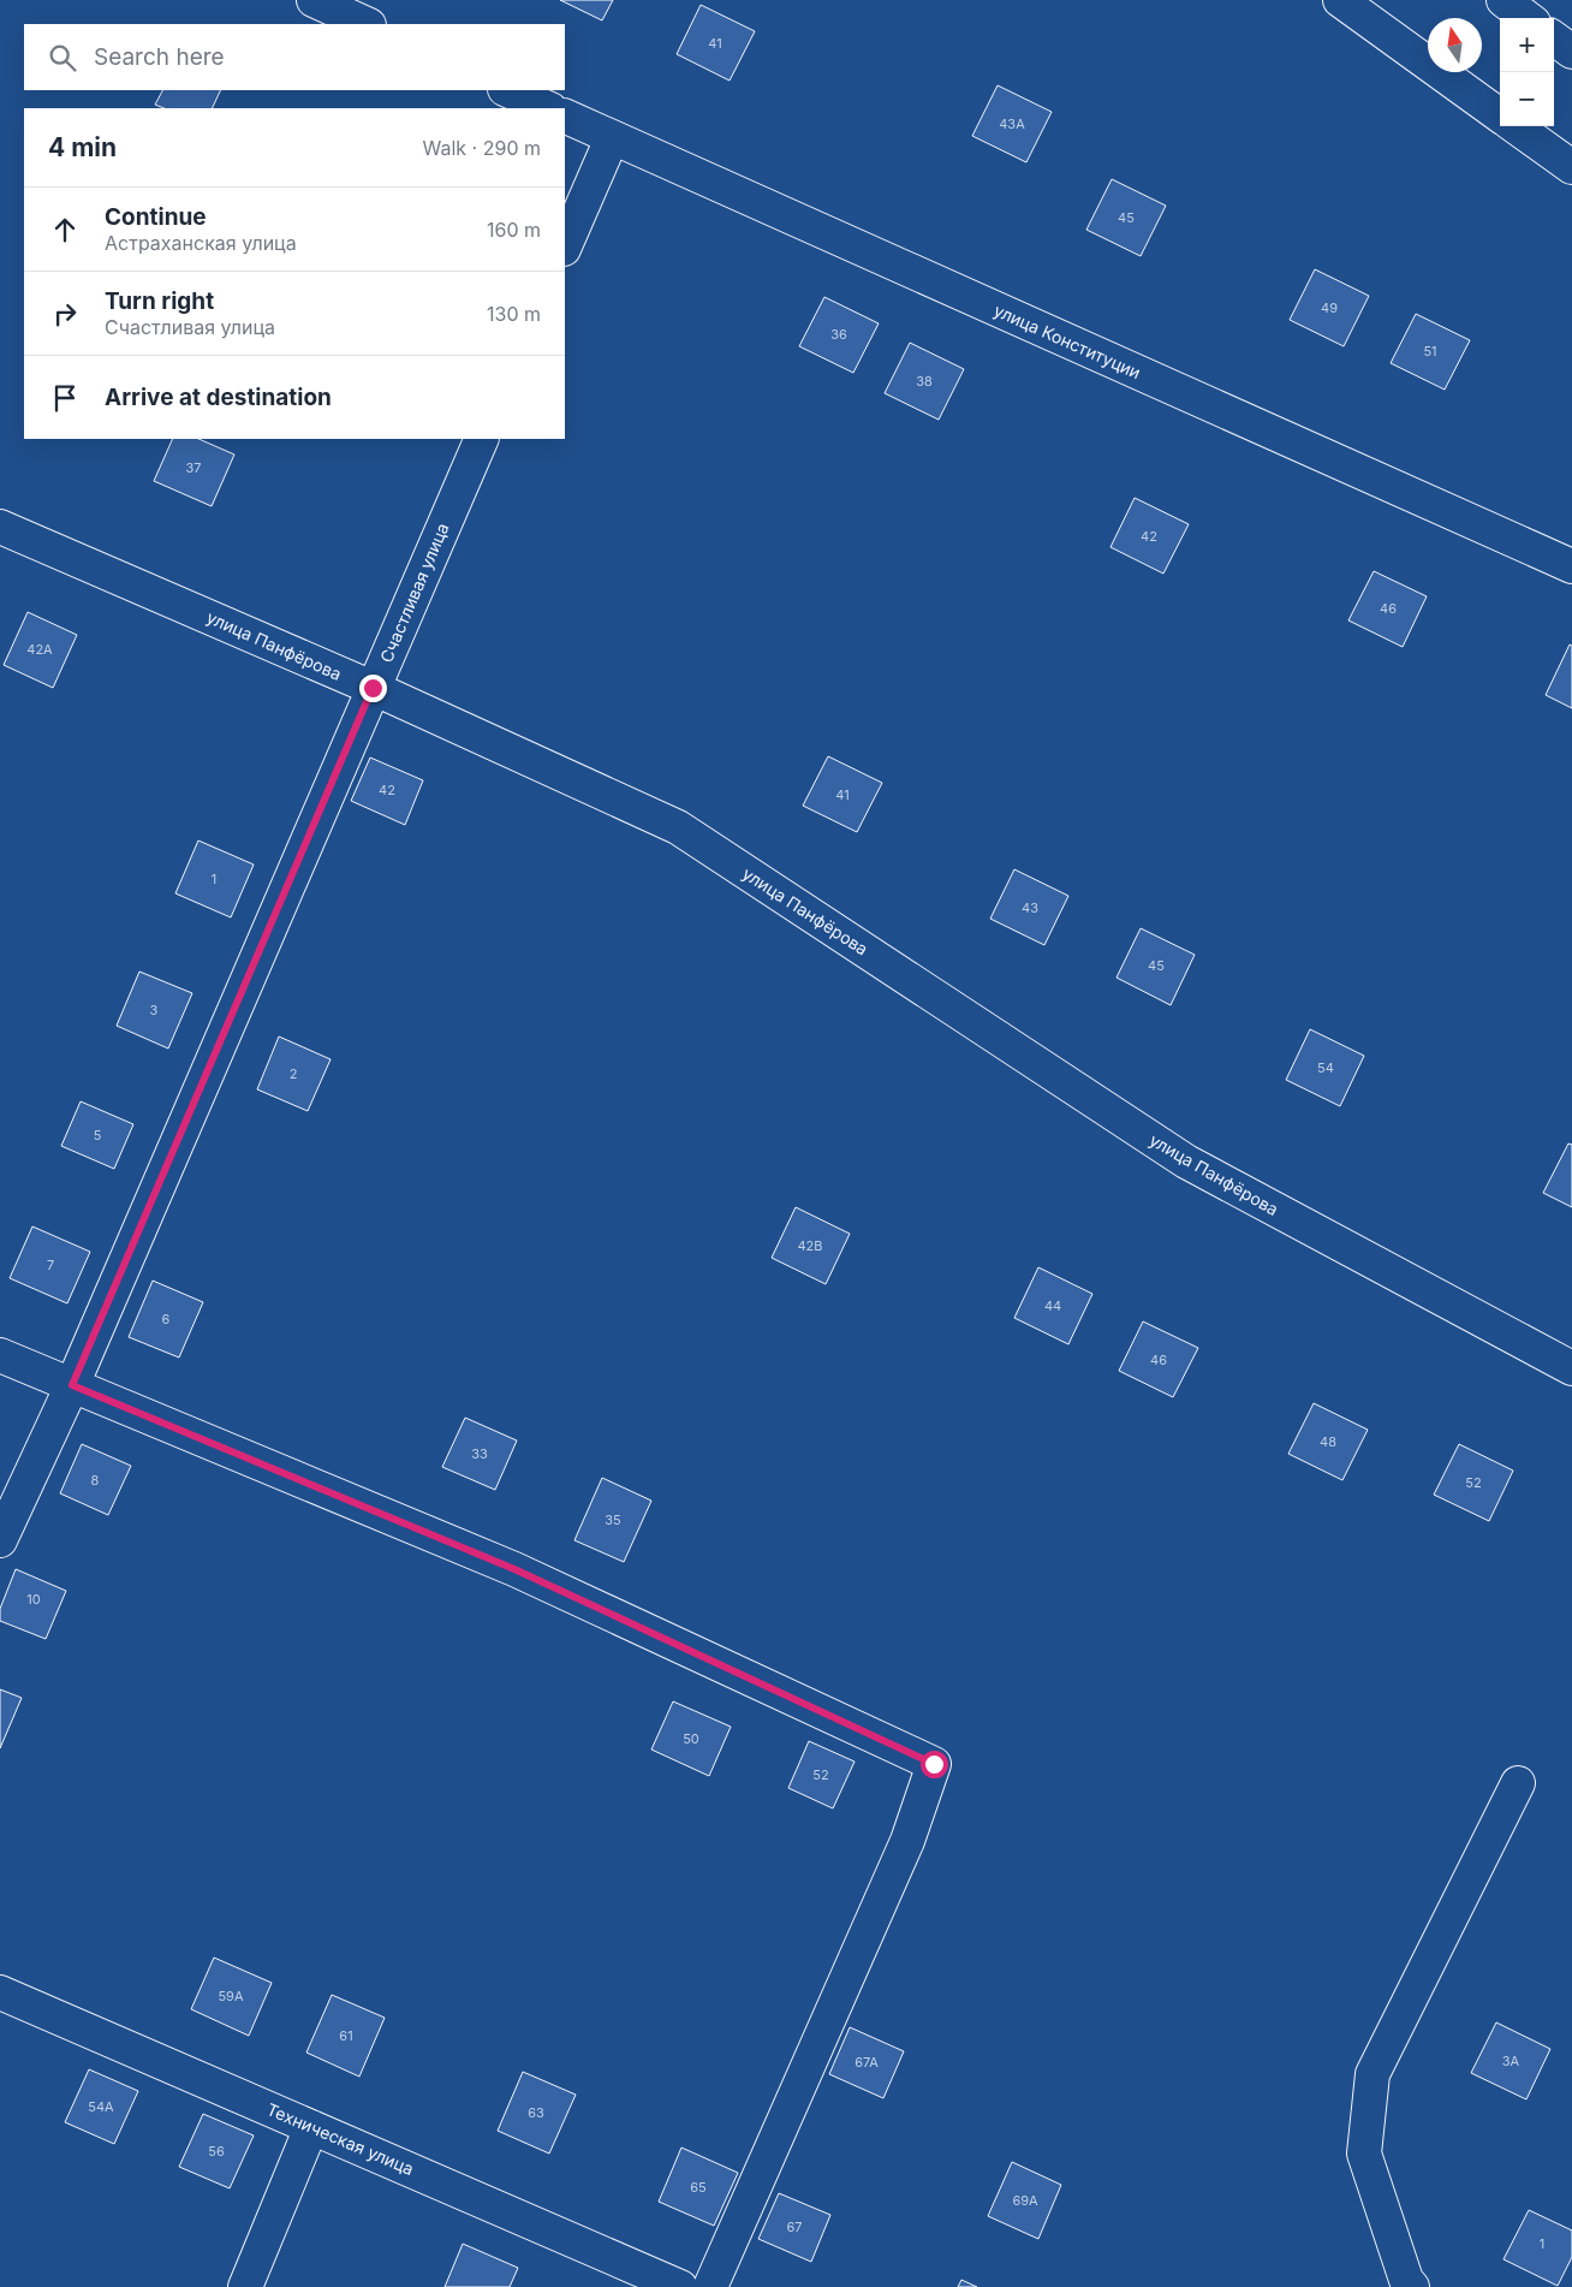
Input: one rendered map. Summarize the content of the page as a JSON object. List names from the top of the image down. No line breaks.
{"streets":{"street":["улица Конституции","Счастливая улица","улица Панфёрова","Техническая улица"]},"crossings":[["Счастливая улица","улица Панфёрова"]],"house_numbers":["41","43А","45","49","36","51","38","37","42","46","42А","42","41","1","43","45","3","54","2","5","42В","7","44","6","46","48","33","8","52","35","10","50","52","59А","61","3А","67А","54А","63","56","65","69А","67","1"],"north":"top","page":{"map_buttons":["+","−"],"search":"Search here","heading":["4 min","Walk · 290 m"],"list":[["Continue","Астраханская улица","160 m"],["Turn right","Счастливая улица","130 m"],"Arrive at destination"]}}
